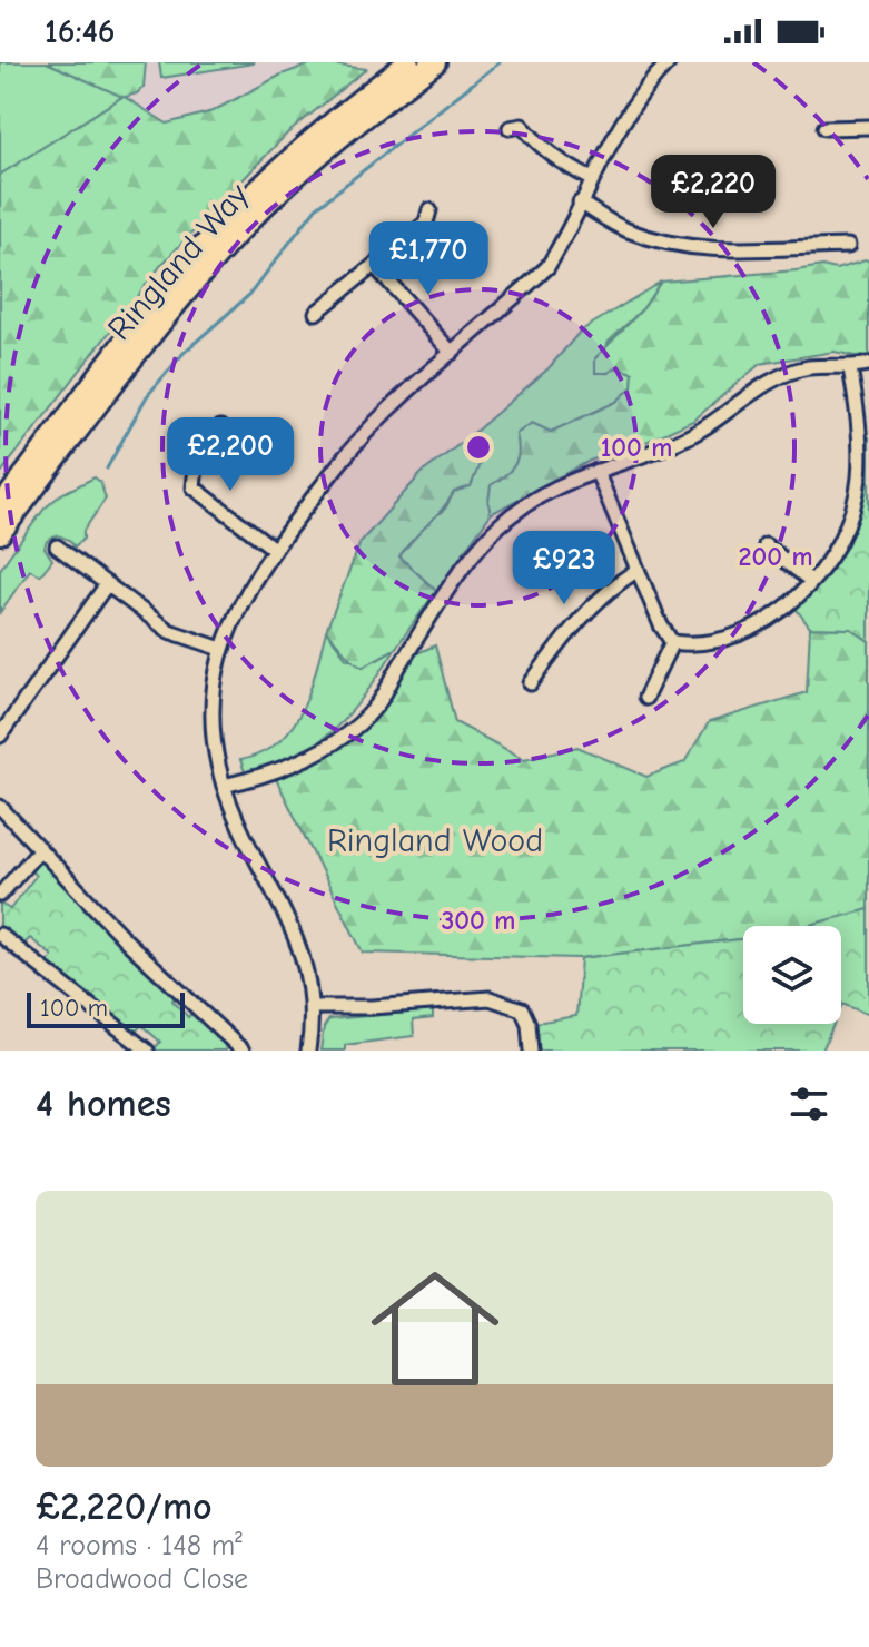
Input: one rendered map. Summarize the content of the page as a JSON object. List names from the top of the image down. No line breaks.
{"streets":{"main road":["Ringland Way"]},"parks":["Ringland Wood"],"scale_bar":"100 m","page":{"status":"16:46","price":["£2,220","£1,770","£2,200","£923"],"scale":"100 m","heading":"4 homes","list":[{"name":"£2,220/mo","note":"4 rooms · 148 m² · Broadwood Close"}]},"rings":["100 m","200 m","300 m"]}
